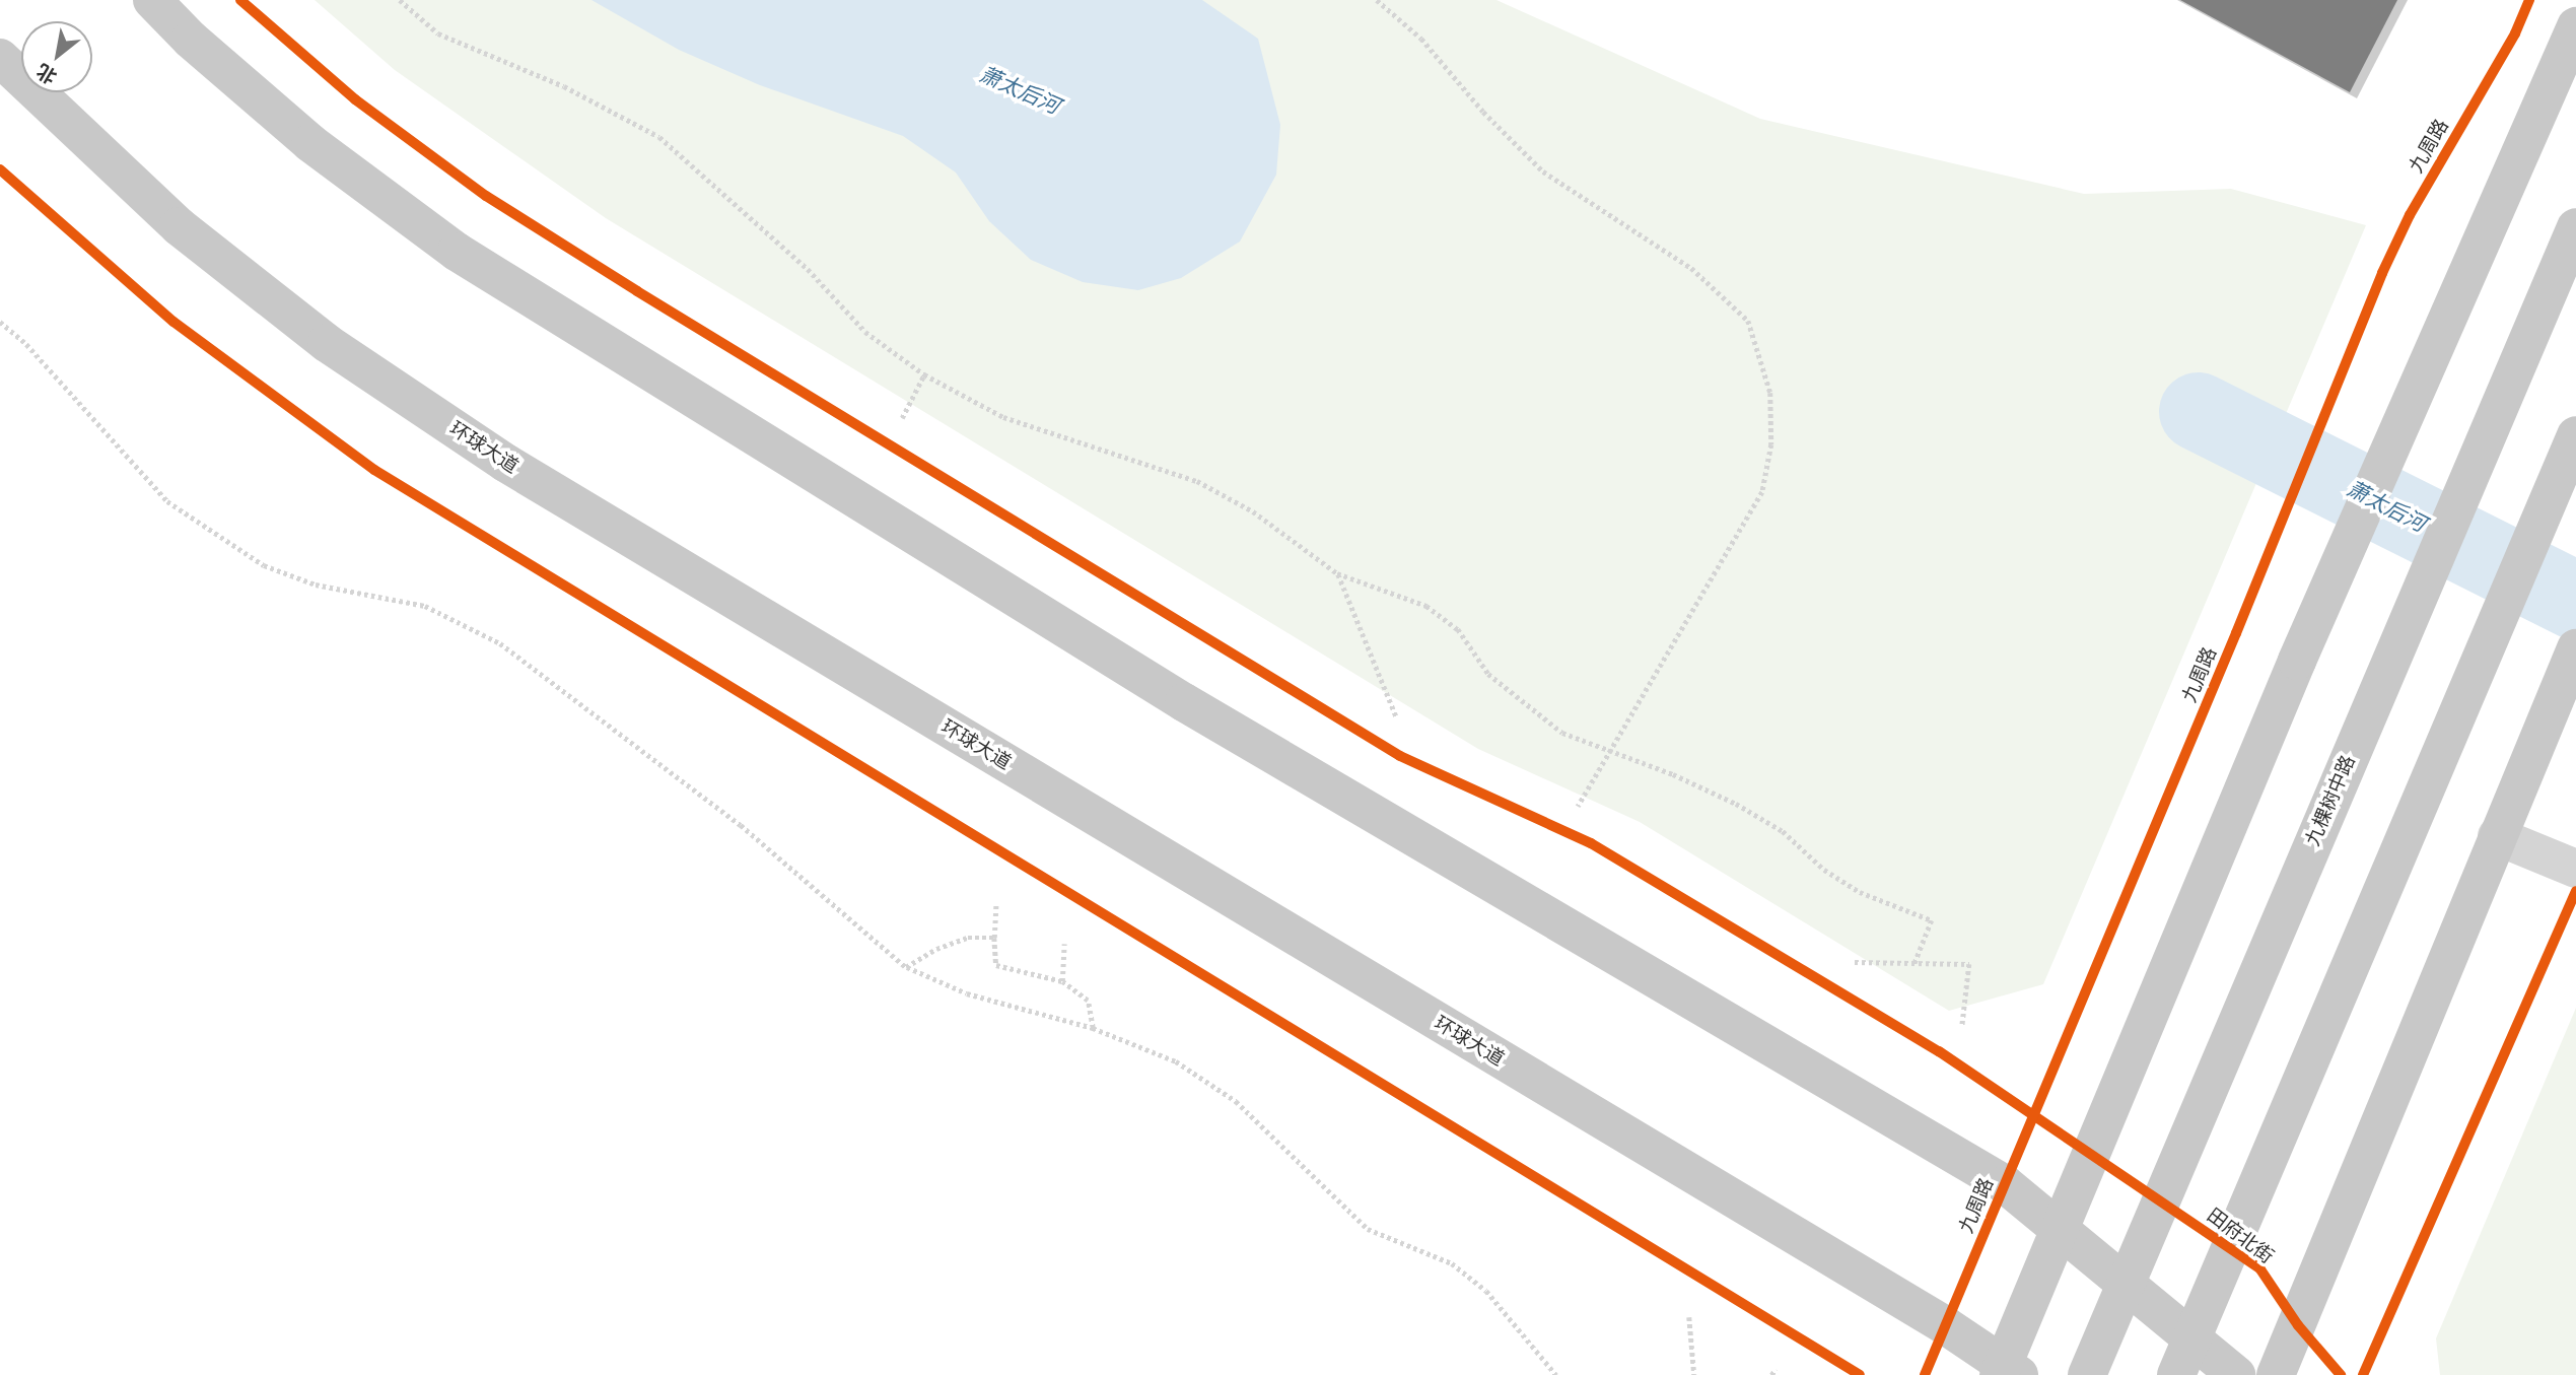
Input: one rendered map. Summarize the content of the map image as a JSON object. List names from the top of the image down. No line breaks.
{"streets":{"main road":["环球大道","九棵树中路"],"cycle path":["九周路","田府北街"]},"water":["萧太后河"],"north":"bottom left"}
